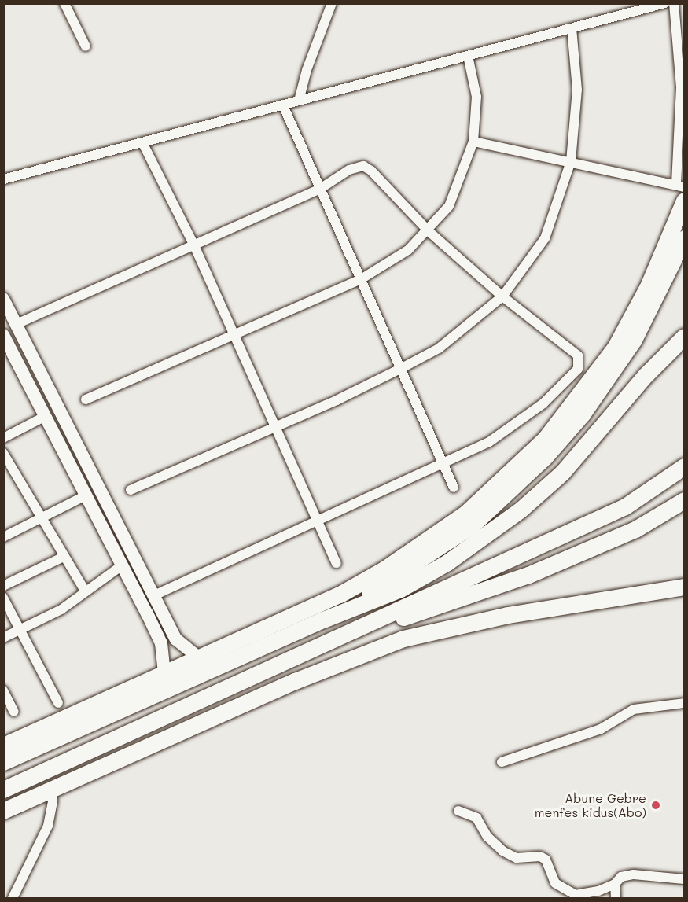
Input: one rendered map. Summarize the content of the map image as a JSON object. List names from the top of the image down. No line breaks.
{"places":["Abune Gebre menfes kidus(Abo)"]}
